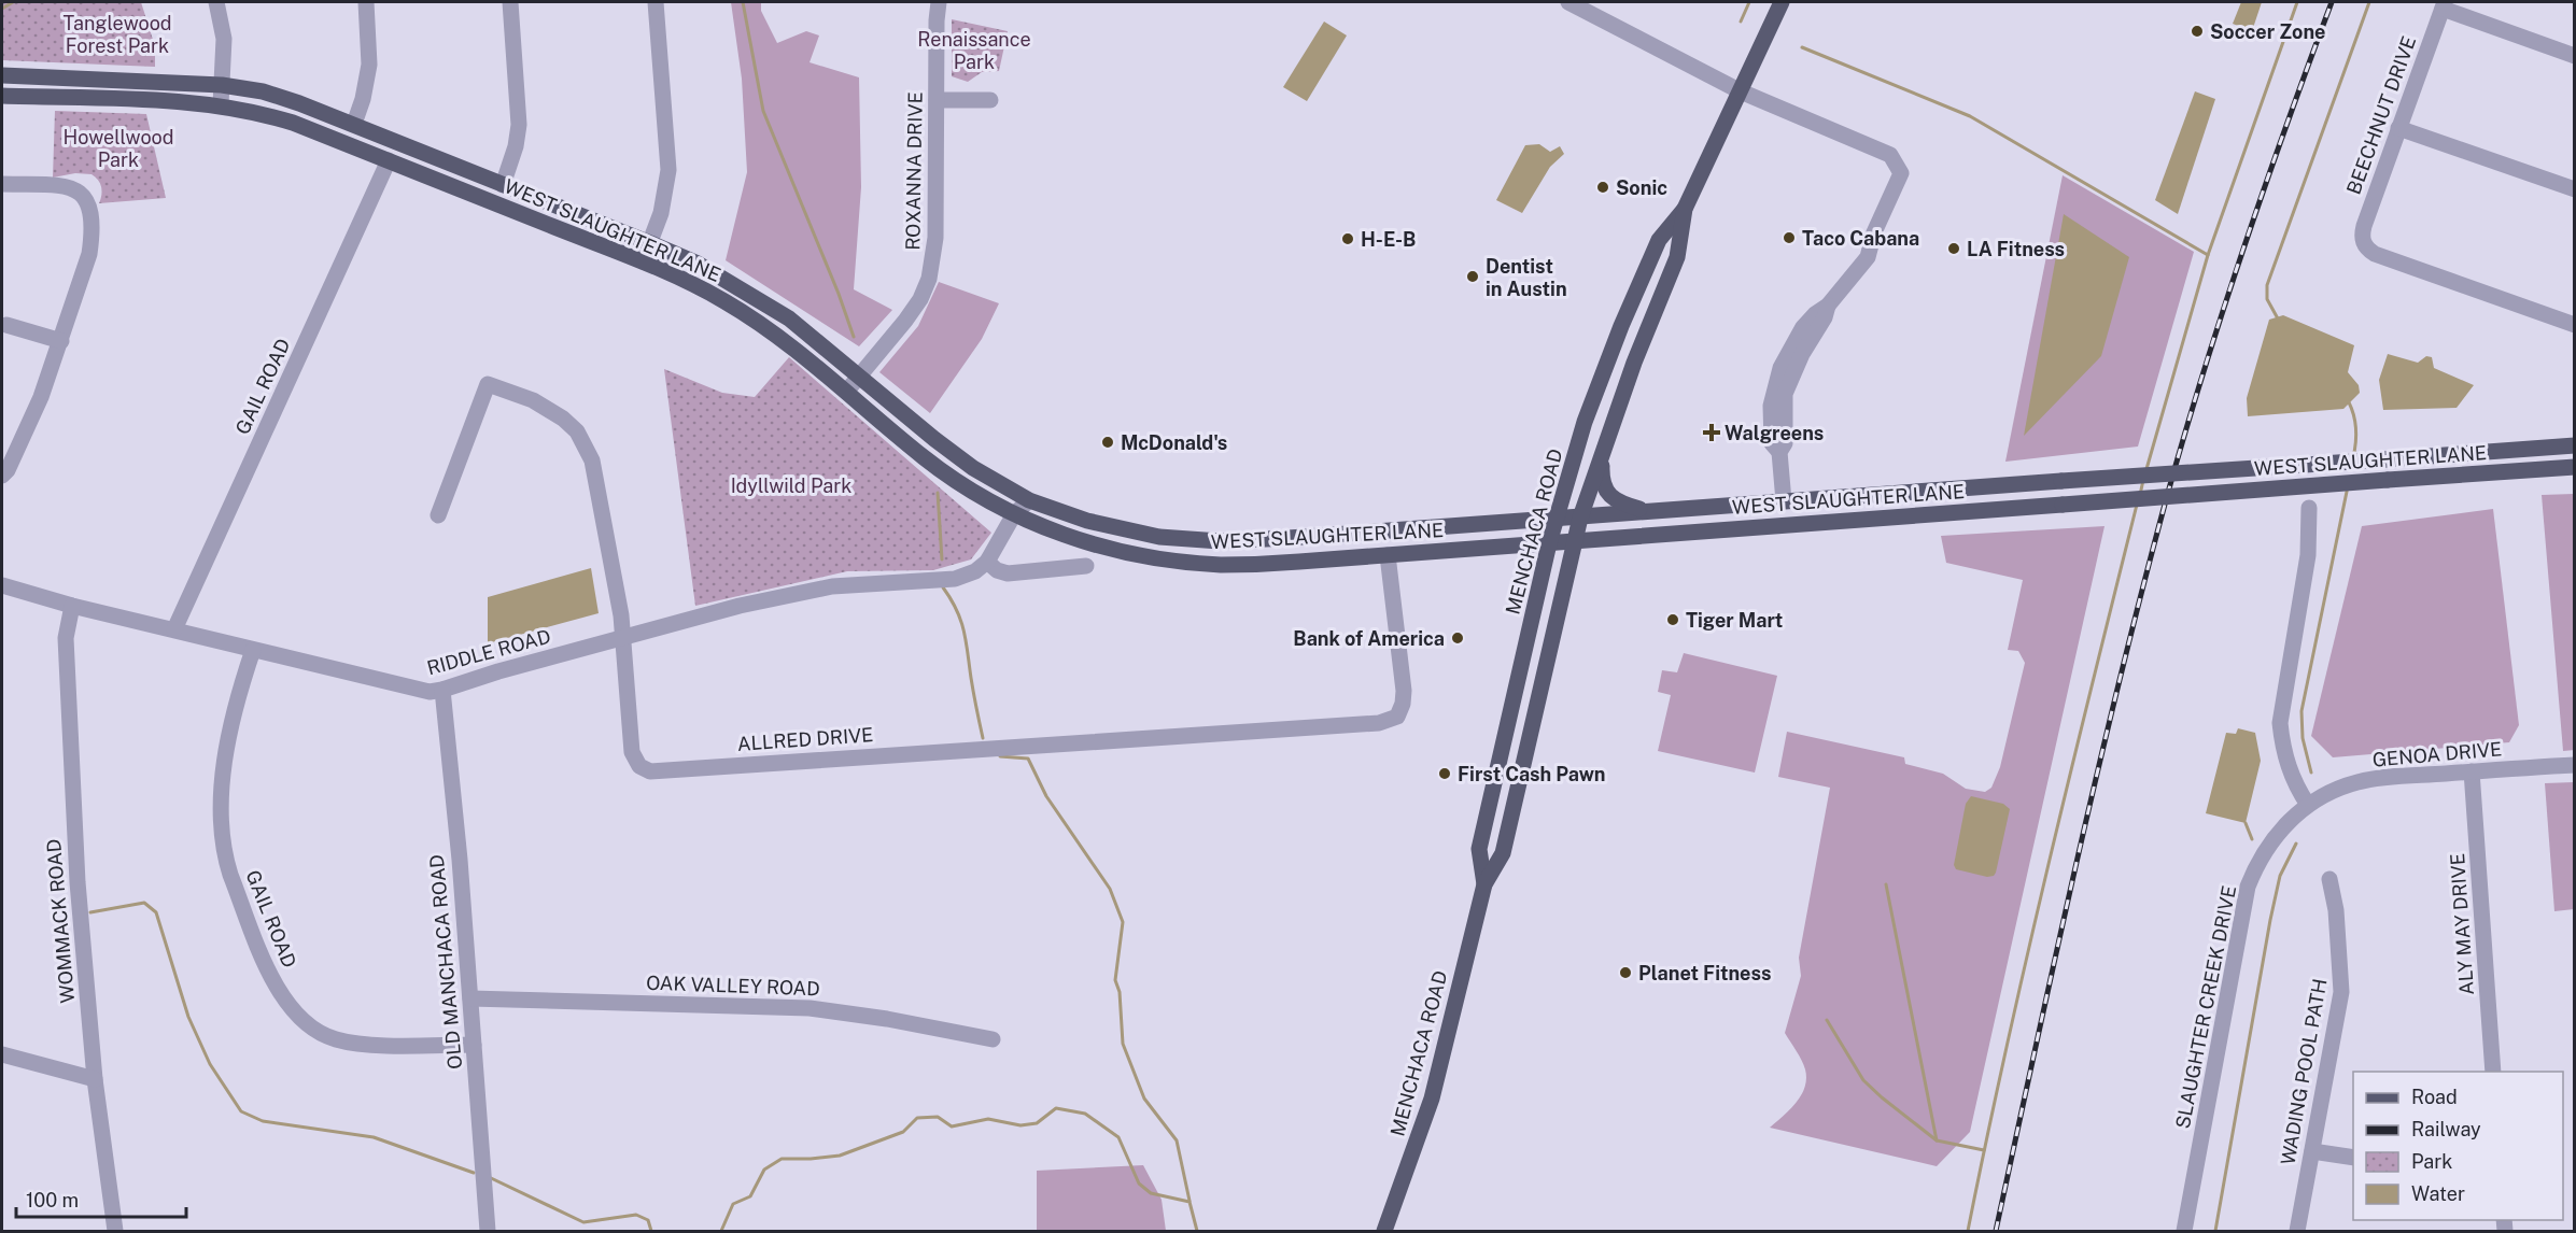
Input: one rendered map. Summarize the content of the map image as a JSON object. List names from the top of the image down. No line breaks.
{"streets":{"main road":["WEST SLAUGHTER LANE","MENCHACA ROAD"],"street":["BEECHNUT DRIVE","ROXANNA DRIVE","GAIL ROAD","RIDDLE ROAD","ALLRED DRIVE","GENOA DRIVE","WOMMACK ROAD","ALY MAY DRIVE","OLD MANCHACA ROAD","OAK VALLEY ROAD","SLAUGHTER CREEK DRIVE","WADING POOL PATH"]},"crossings":[["ROXANNA DRIVE","WEST SLAUGHTER LANE"],["WEST SLAUGHTER LANE","GAIL ROAD"],["WEST SLAUGHTER LANE","MENCHACA ROAD"],["WEST SLAUGHTER LANE","ALLRED DRIVE"],["GAIL ROAD","RIDDLE ROAD"],["GAIL ROAD","OLD MANCHACA ROAD"],["RIDDLE ROAD","ALLRED DRIVE"],["RIDDLE ROAD","WOMMACK ROAD"],["RIDDLE ROAD","OLD MANCHACA ROAD"],["GENOA DRIVE","ALY MAY DRIVE"],["GENOA DRIVE","SLAUGHTER CREEK DRIVE"],["OLD MANCHACA ROAD","OAK VALLEY ROAD"]],"parks":["Tanglewood Forest Park","Renaissance Park","Howellwood Park","Idyllwild Park"],"places":{"other":["Soccer Zone","Sonic","Taco Cabana","H-E-B","LA Fitness","Dentist in Austin","McDonald's","Tiger Mart","Bank of America","First Cash Pawn","Planet Fitness"],"health":["Walgreens"]},"legend":["Road","Railway","Park","Water"],"scale_bar":"100 m"}
